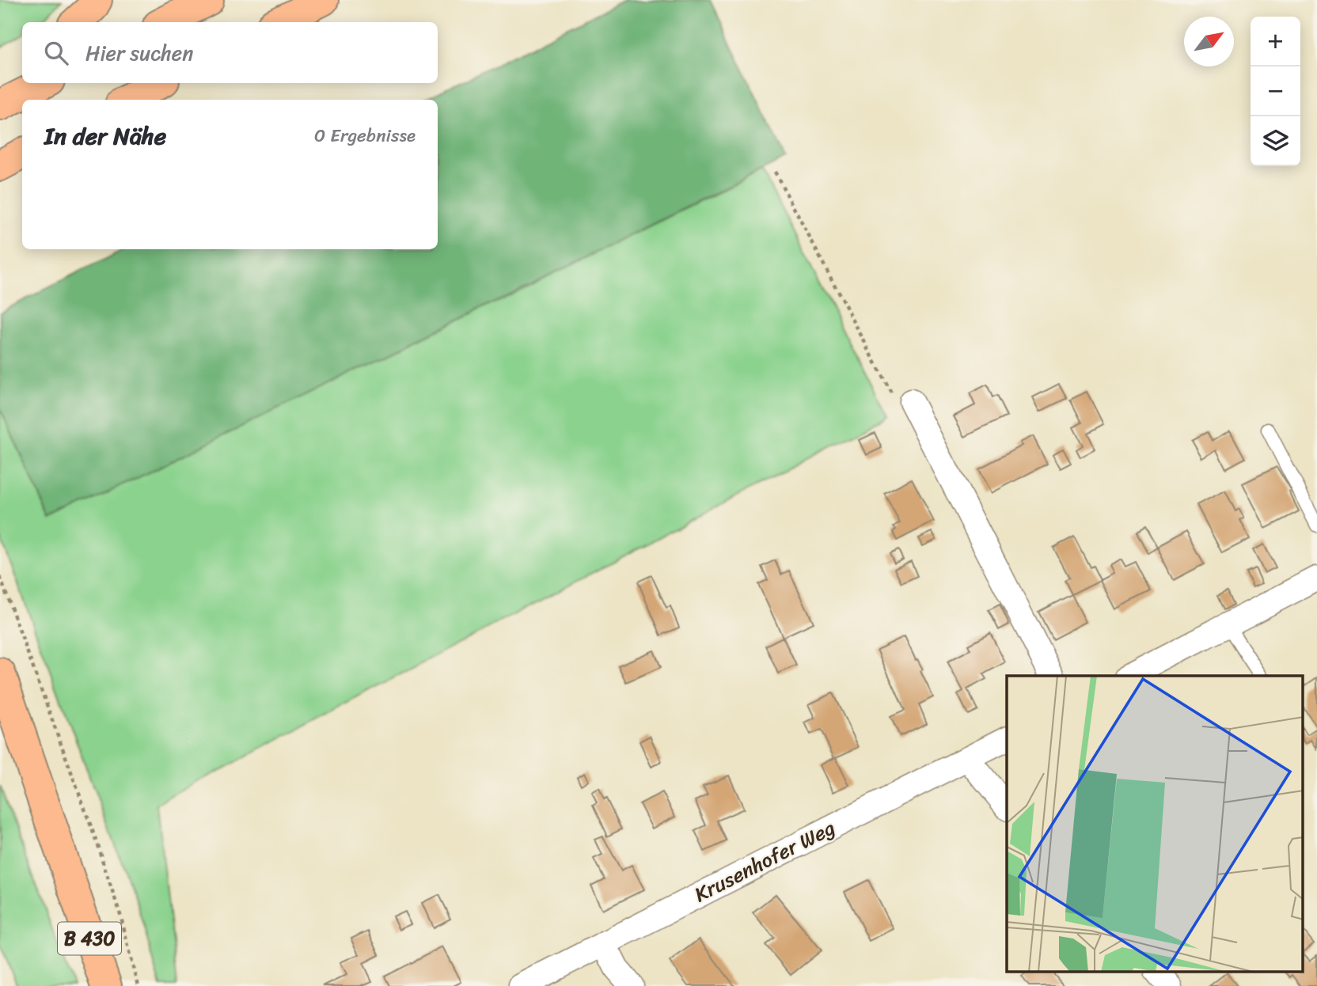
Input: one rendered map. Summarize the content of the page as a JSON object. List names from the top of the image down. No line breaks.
{"streets":{"main road":["B 430"],"street":["Krusenhofer Weg"]},"north":"top right","page":{"map_buttons":["+","−"],"search":"Hier suchen","heading":["In der Nähe","0 Ergebnisse"]}}
